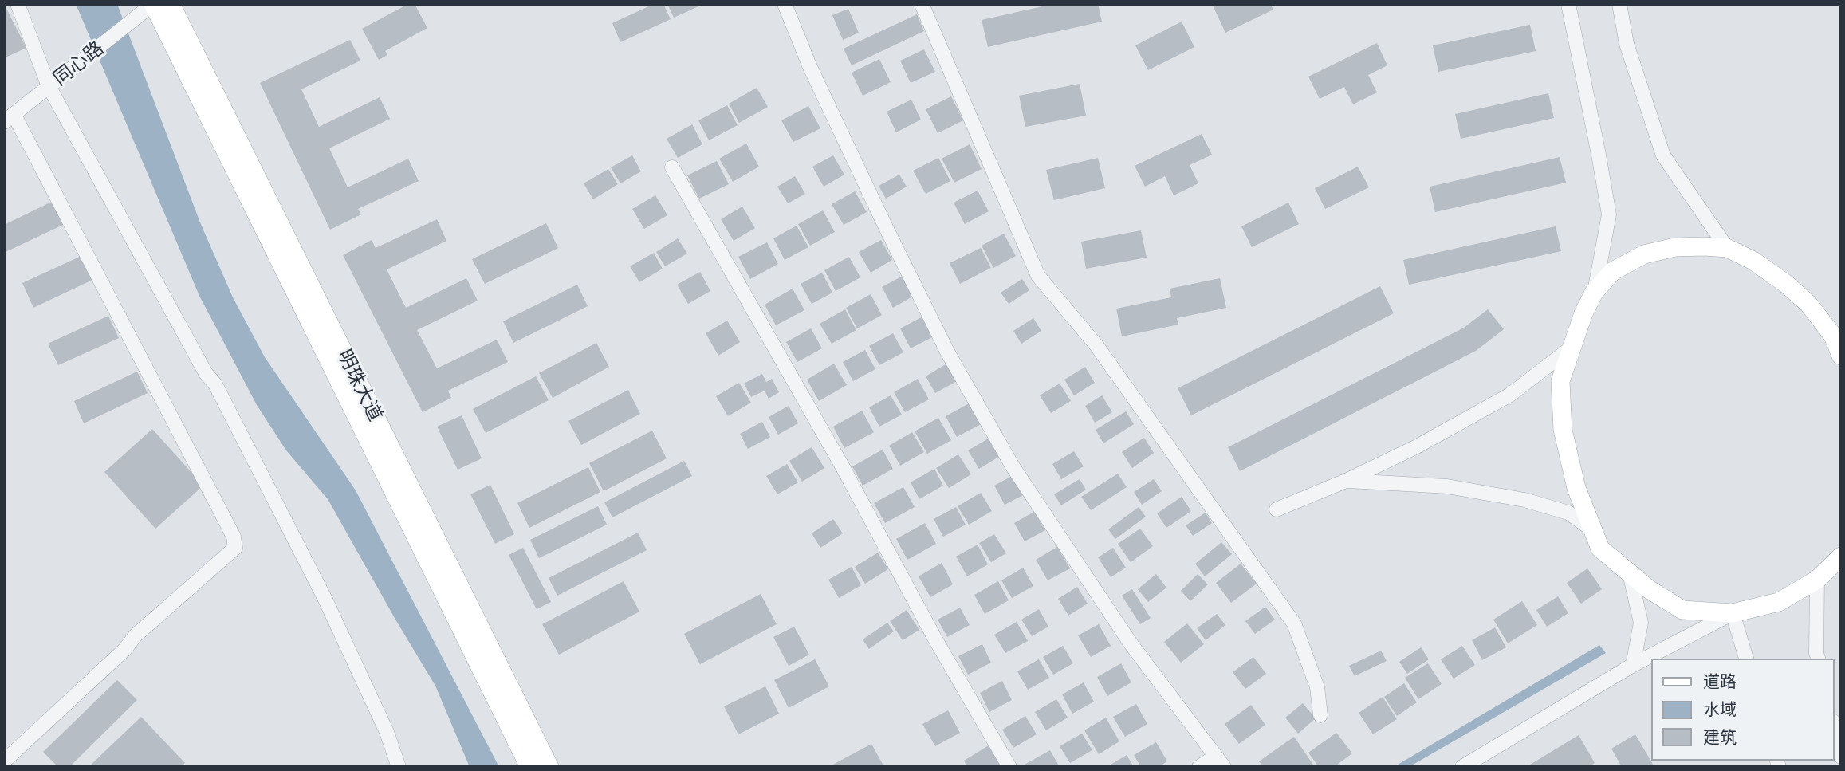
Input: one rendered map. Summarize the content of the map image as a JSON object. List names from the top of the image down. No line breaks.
{"streets":{"main road":["明珠大道"],"street":["同心路"]},"crossings":[["同心路","明珠大道"]],"legend":["道路","水域","建筑"]}
